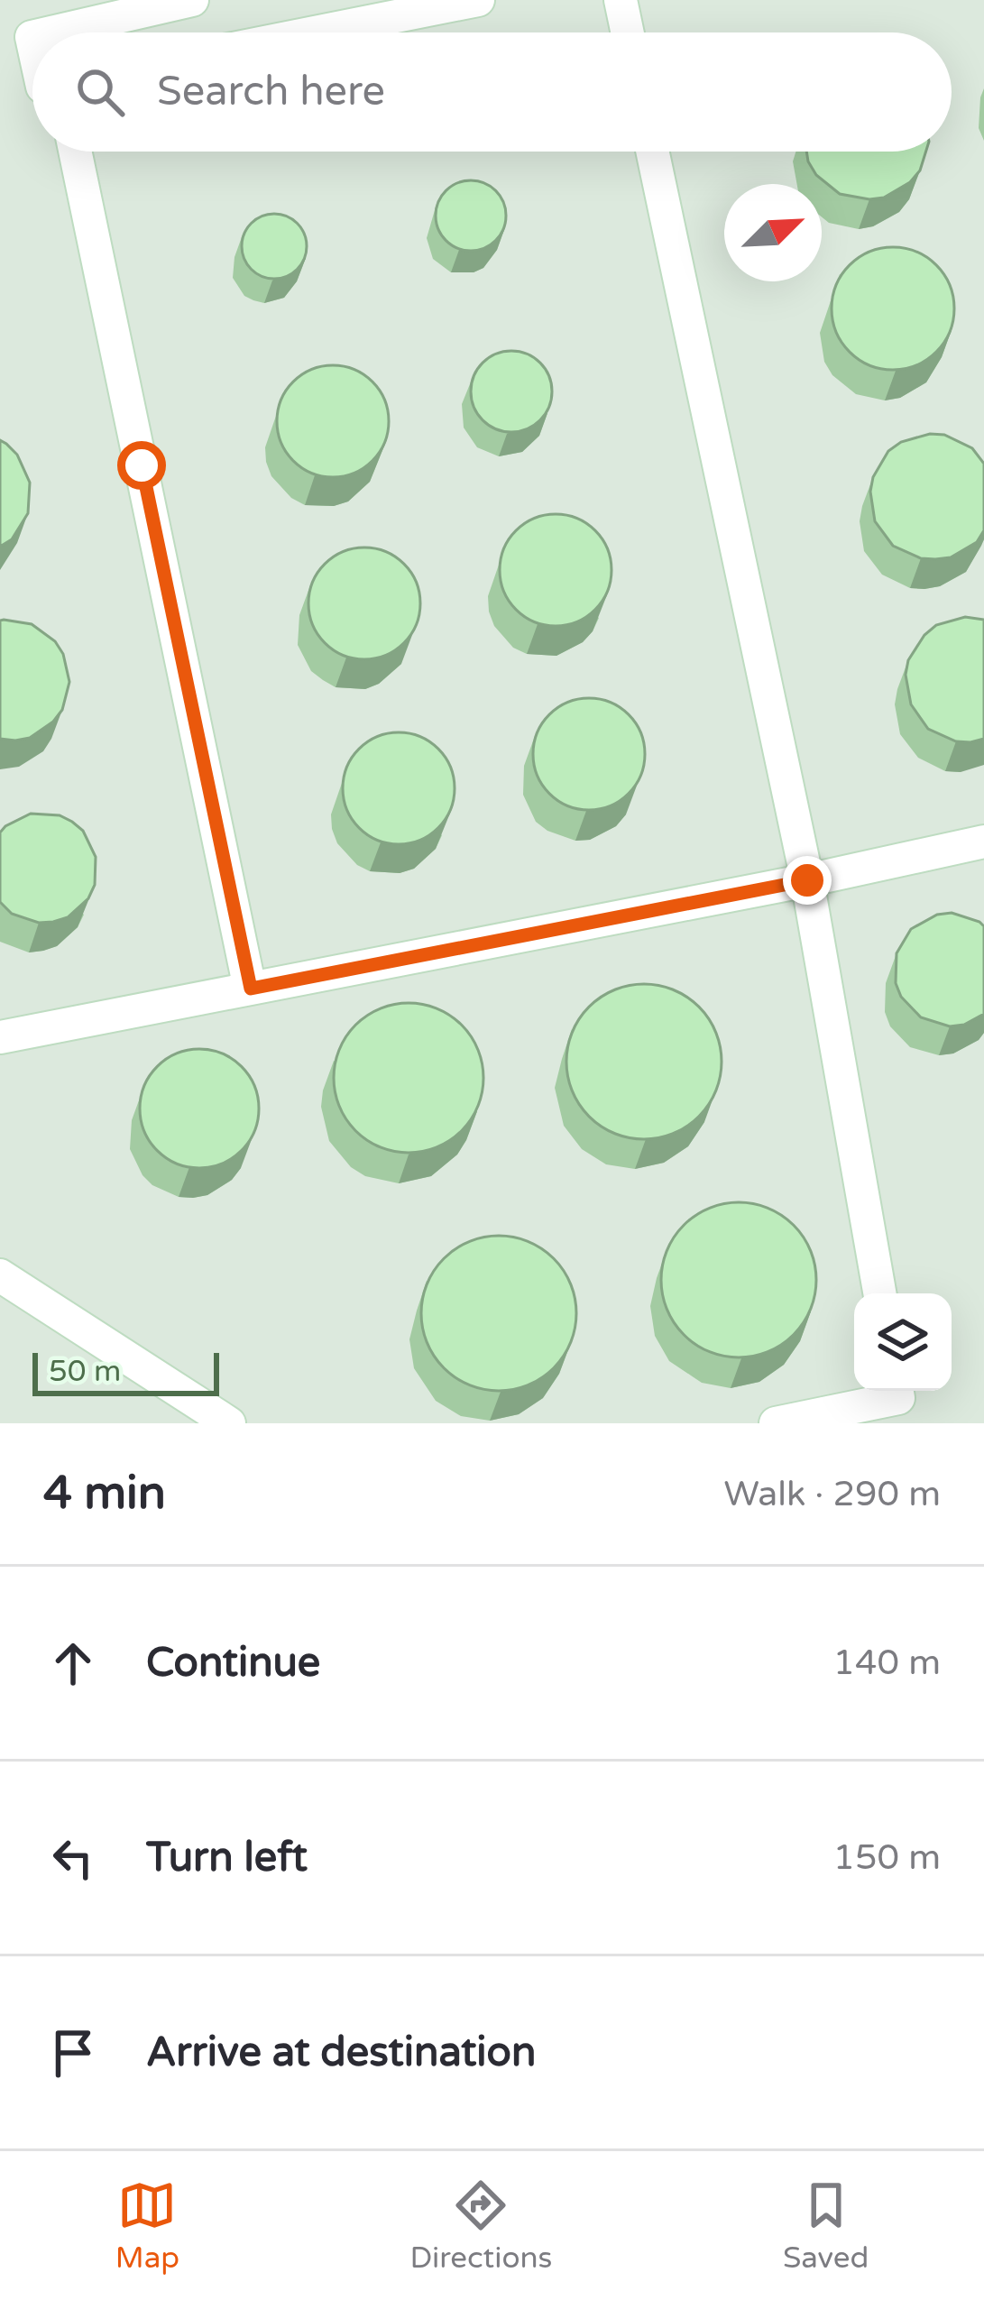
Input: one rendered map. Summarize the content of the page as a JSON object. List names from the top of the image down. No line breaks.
{"scale_bar":"50 m","north":"top right","page":{"search":"Search here","scale":"50 m","heading":["4 min","Walk · 290 m"],"list":[["Continue","140 m"],["Turn left","150 m"],"Arrive at destination"],"nav":["Map","Directions","Saved"]}}
